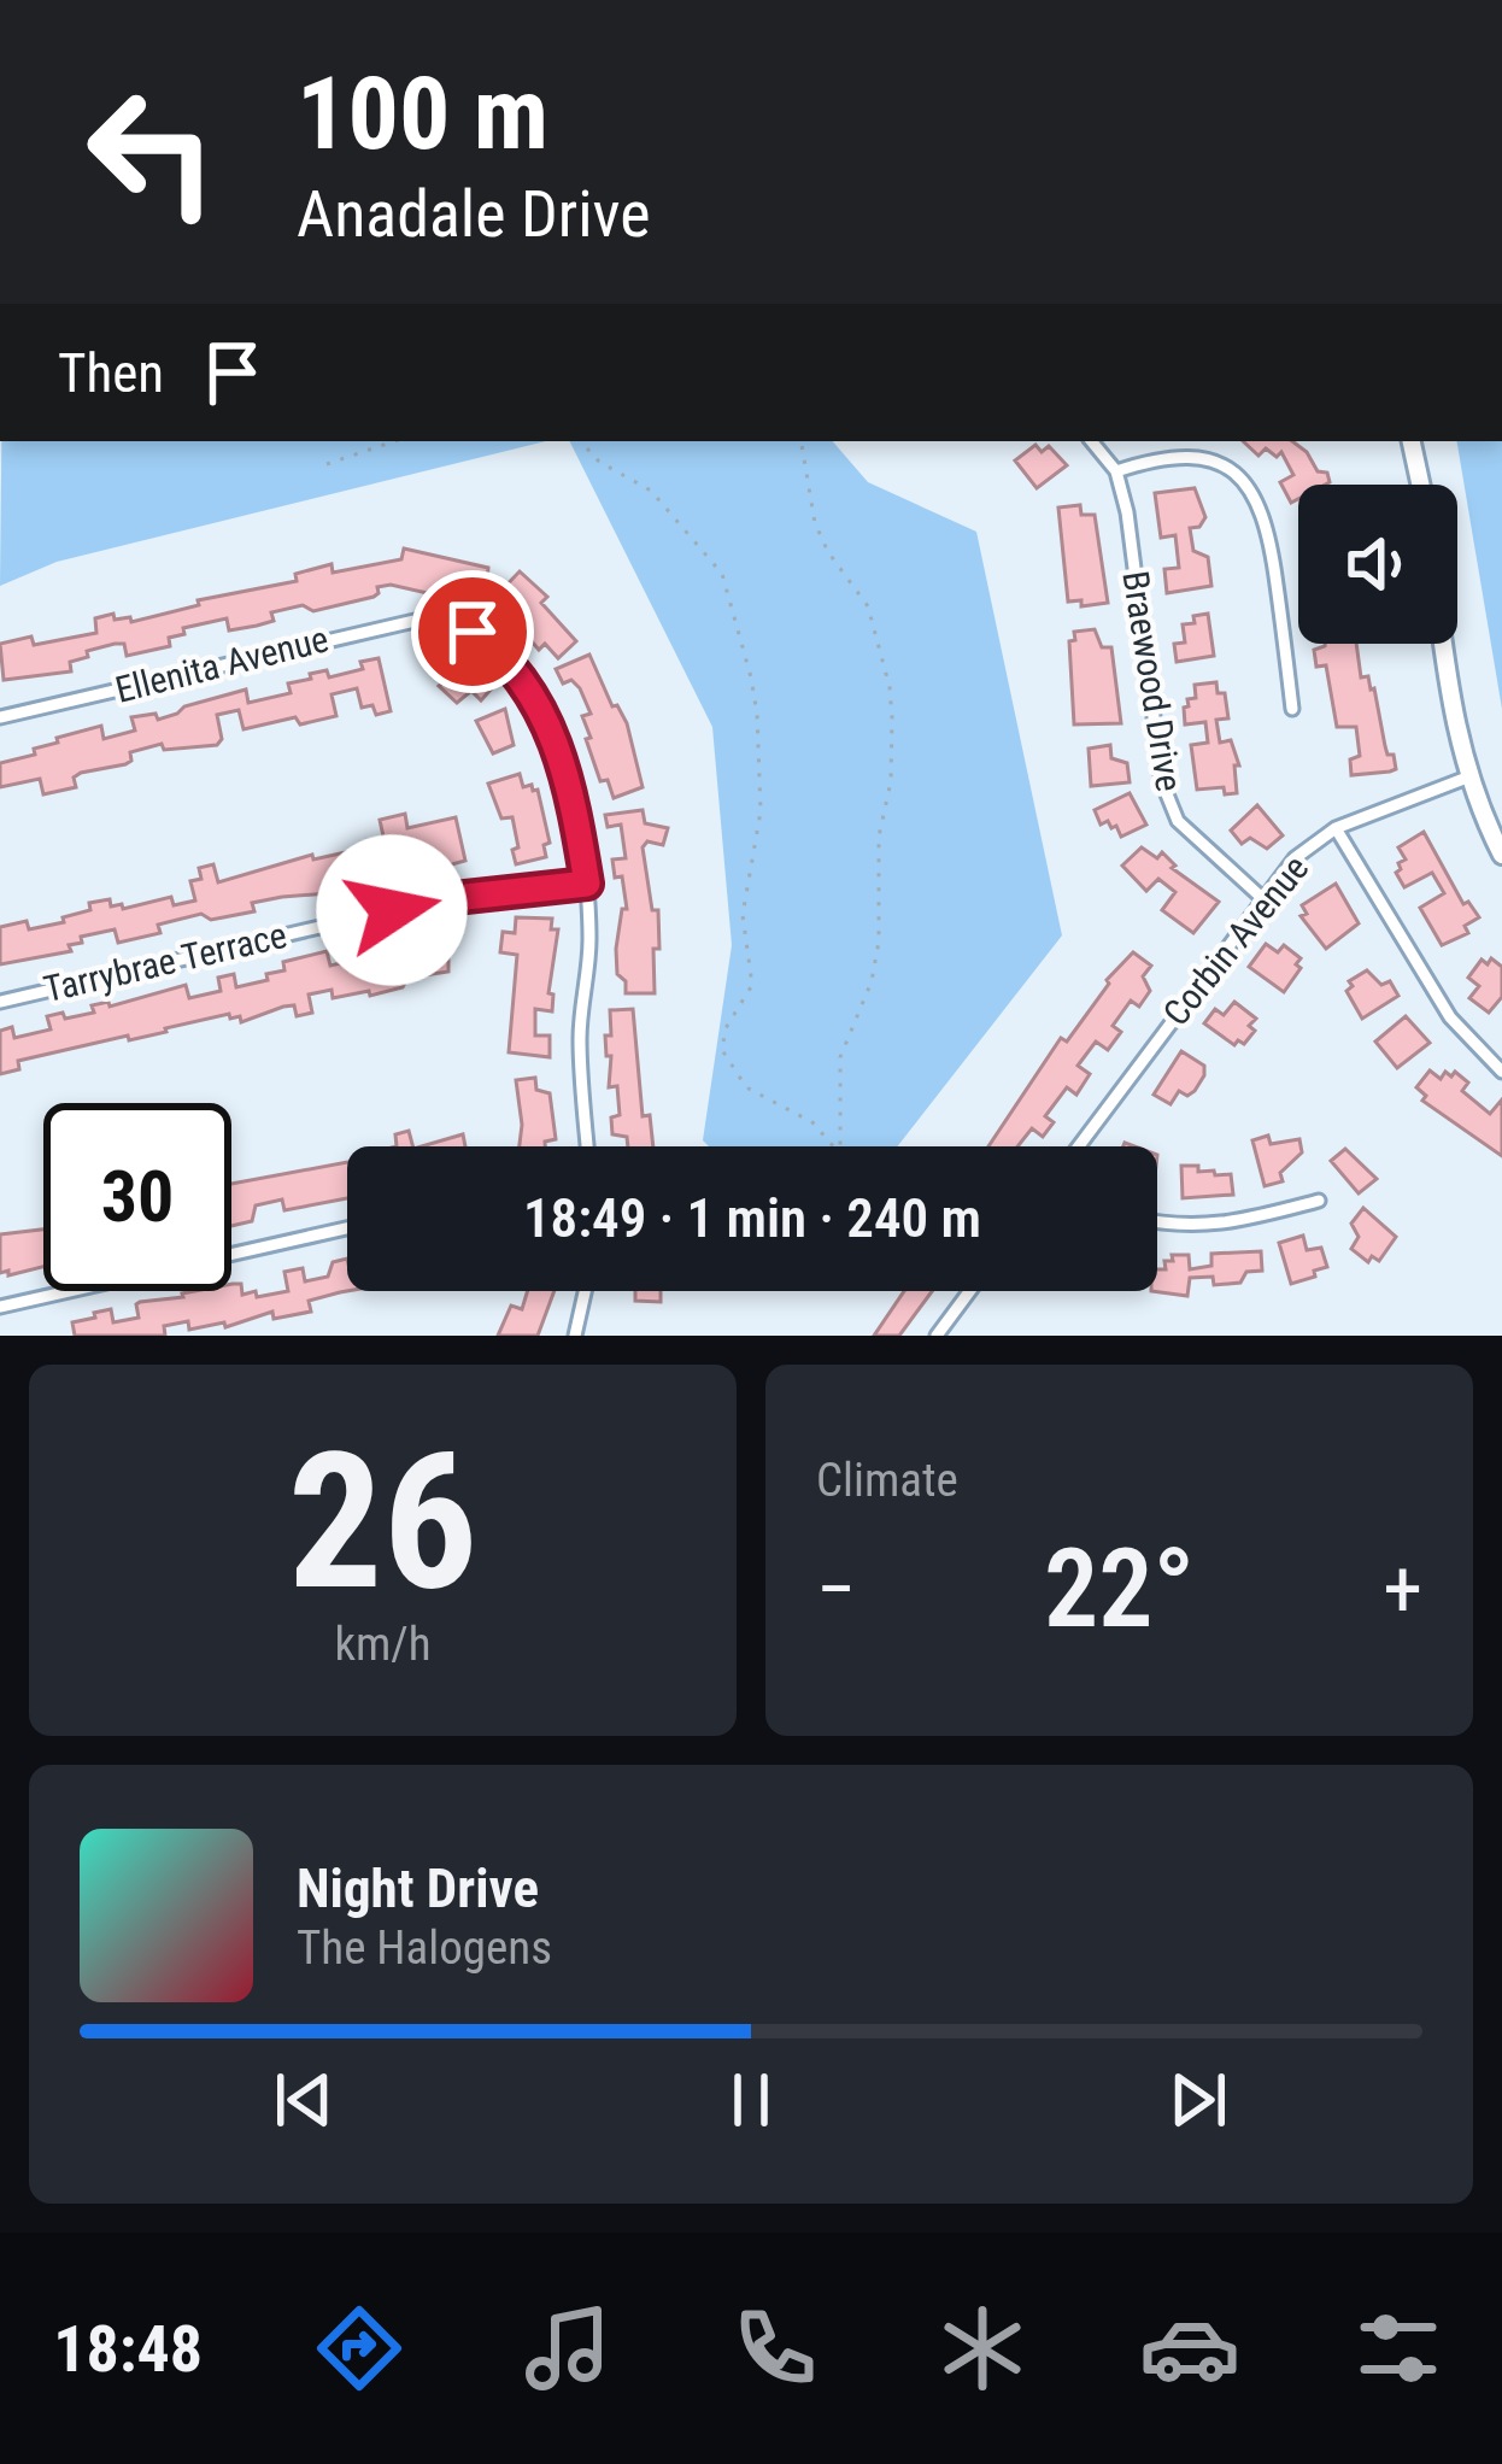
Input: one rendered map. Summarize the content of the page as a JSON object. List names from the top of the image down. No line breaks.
{"streets":{"street":["Ellenita Avenue","Braewood Drive","Corbin Avenue","Tarrybrae Terrace"]},"crossings":[["Ellenita Avenue","Tarrybrae Terrace"],["Braewood Drive","Corbin Avenue"]],"page":{"turn":["100 m","Anadale Drive"],"then":"Then","limit":"30","trip":"18:49 · 1 min · 240 m","tile":[["26","km/h"],"Climate"],"heat":["−","22°","+"],"song":["Night Drive","The Halogens"],"tabs":"18:48"}}
